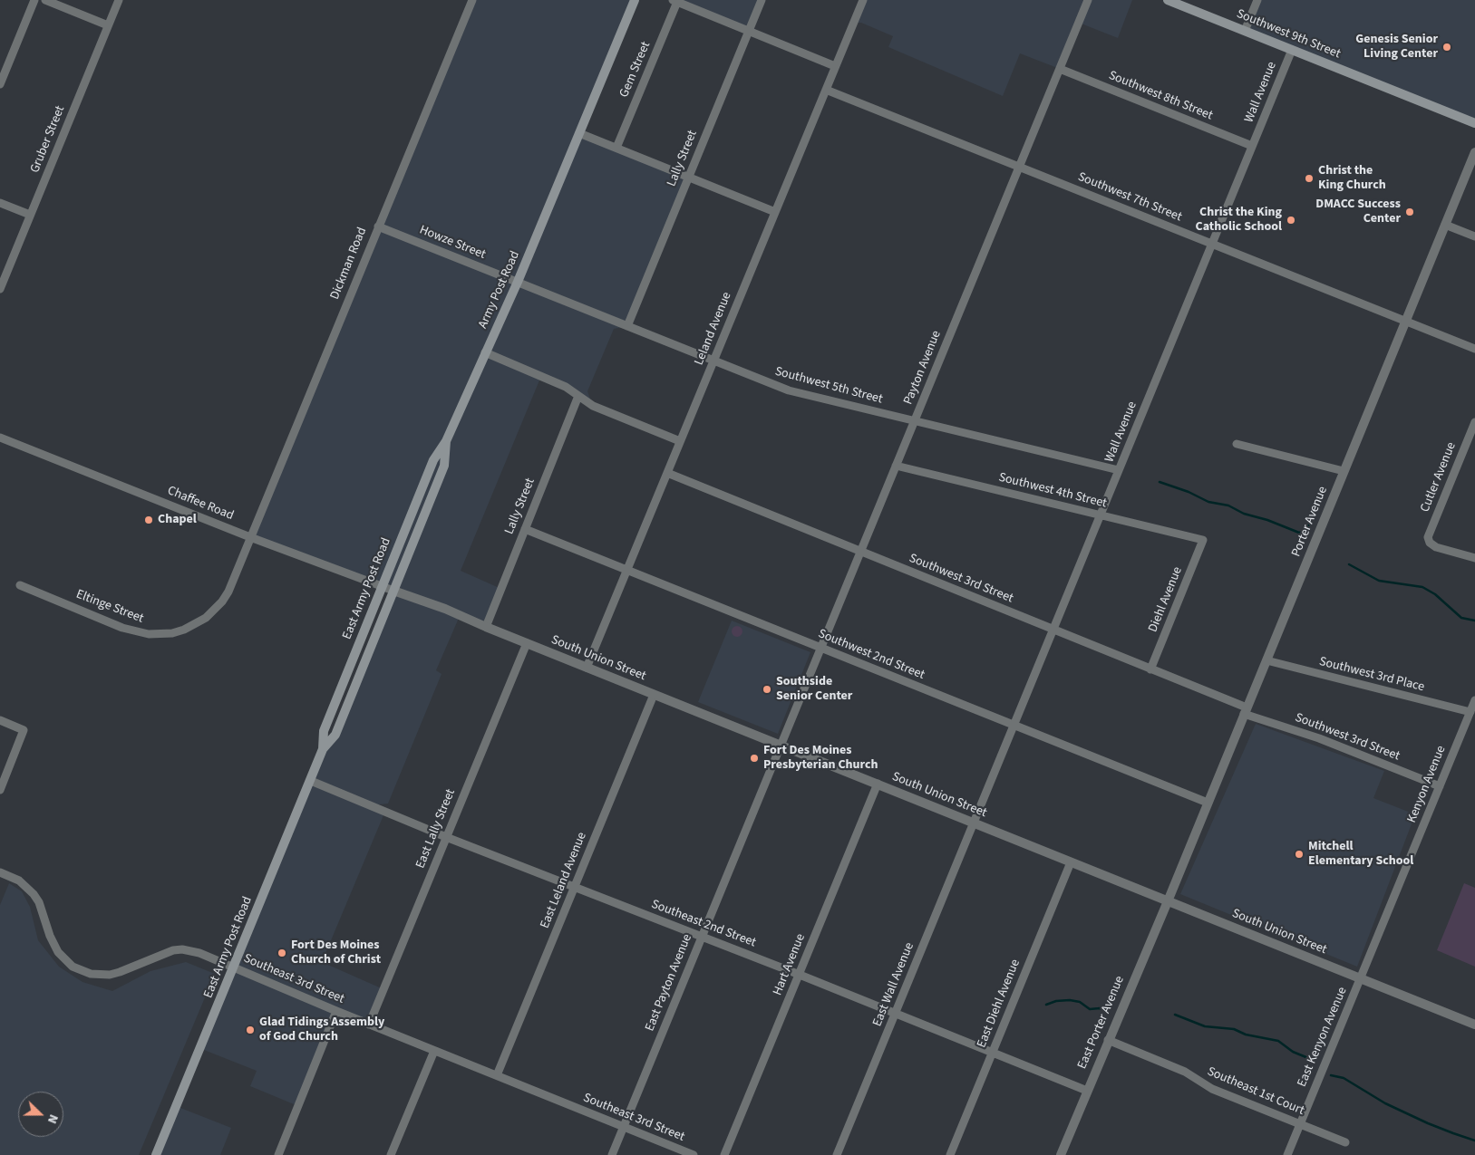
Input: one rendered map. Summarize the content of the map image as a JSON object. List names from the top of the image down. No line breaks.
{"streets":{"main road":["Southwest 9th Street","Army Post Road","East Army Post Road"],"street":["Gem Street","Wall Avenue","Southwest 8th Street","Gruber Street","Lally Street","Southwest 7th Street","Howze Street","Dickman Road","Leland Avenue","Payton Avenue","Southwest 5th Street","Cutler Avenue","Southwest 4th Street","Chaffee Road","Porter Avenue","Southwest 3rd Street","Diehl Avenue","Eltinge Street","Southwest 2nd Street","South Union Street","Southwest 3rd Place","Kenyon Avenue","East Lally Street","East Leland Avenue","Southeast 2nd Street","Hart Avenue","Southeast 3rd Street","East Payton Avenue","East Wall Avenue","East Diehl Avenue","East Porter Avenue","East Kenyon Avenue","Southeast 1st Court"]},"crossings":[["Southwest 9th Street","Wall Avenue"],["Wall Avenue","Southwest 8th Street"],["Wall Avenue","Southwest 7th Street"],["Wall Avenue","Southwest 5th Street"],["Wall Avenue","Southwest 4th Street"],["Wall Avenue","Southwest 3rd Street"],["Wall Avenue","Southwest 2nd Street"],["Wall Avenue","South Union Street"],["Wall Avenue","East Wall Avenue"],["Southwest 8th Street","Payton Avenue"],["Lally Street","Southwest 5th Street"],["Lally Street","Southwest 2nd Street"],["Lally Street","South Union Street"],["Southwest 7th Street","Leland Avenue"],["Southwest 7th Street","Payton Avenue"],["Southwest 7th Street","Porter Avenue"],["Howze Street","Dickman Road"],["Howze Street","Army Post Road"],["Howze Street","Southwest 5th Street"],["Dickman Road","Chaffee Road"],["Dickman Road","Eltinge Street"],["Army Post Road","Southwest 5th Street"],["Army Post Road","Chaffee Road"],["Army Post Road","East Army Post Road"],["Army Post Road","South Union Street"],["Leland Avenue","Southwest 5th Street"],["Leland Avenue","Southwest 3rd Street"],["Leland Avenue","Southwest 2nd Street"],["Leland Avenue","South Union Street"],["Payton Avenue","Southwest 5th Street"],["Payton Avenue","Southwest 4th Street"],["Payton Avenue","Southwest 3rd Street"],["Payton Avenue","Southwest 2nd Street"],["Payton Avenue","South Union Street"],["Payton Avenue","East Payton Avenue"],["Southwest 4th Street","Diehl Avenue"],["Chaffee Road","East Army Post Road"],["Chaffee Road","Eltinge Street"],["Chaffee Road","South Union Street"],["Porter Avenue","Southwest 3rd Street"],["Porter Avenue","Southwest 2nd Street"],["Porter Avenue","South Union Street"],["Porter Avenue","Southwest 3rd Place"],["Porter Avenue","East Porter Avenue"],["Southwest 3rd Street","Diehl Avenue"],["Southwest 3rd Street","Kenyon Avenue"],["East Army Post Road","South Union Street"],["East Army Post Road","Southeast 2nd Street"],["East Army Post Road","Southeast 3rd Street"],["South Union Street","Kenyon Avenue"],["South Union Street","East Lally Street"],["South Union Street","East Leland Avenue"],["South Union Street","Hart Avenue"],["South Union Street","East Payton Avenue"],["South Union Street","East Wall Avenue"],["South Union Street","East Diehl Avenue"],["South Union Street","East Porter Avenue"],["South Union Street","East Kenyon Avenue"],["Southwest 3rd Place","Kenyon Avenue"],["Kenyon Avenue","East Kenyon Avenue"],["East Lally Street","Southeast 2nd Street"],["East Lally Street","Southeast 3rd Street"],["East Leland Avenue","Southeast 2nd Street"],["East Leland Avenue","Southeast 3rd Street"],["Southeast 2nd Street","Hart Avenue"],["Southeast 2nd Street","East Payton Avenue"],["Southeast 2nd Street","East Wall Avenue"],["Southeast 2nd Street","East Diehl Avenue"],["Southeast 2nd Street","East Porter Avenue"],["Southeast 3rd Street","East Payton Avenue"],["East Porter Avenue","Southeast 1st Court"],["East Kenyon Avenue","Southeast 1st Court"]],"places":["Genesis Senior Living Center","Christ the King Church","DMACC Success Center","Christ the King Catholic School","Chapel","Southside Senior Center","Fort Des Moines Presbyterian Church","Mitchell Elementary School","Fort Des Moines Church of Christ","Glad Tidings Assembly of God Church"],"north":"right"}
